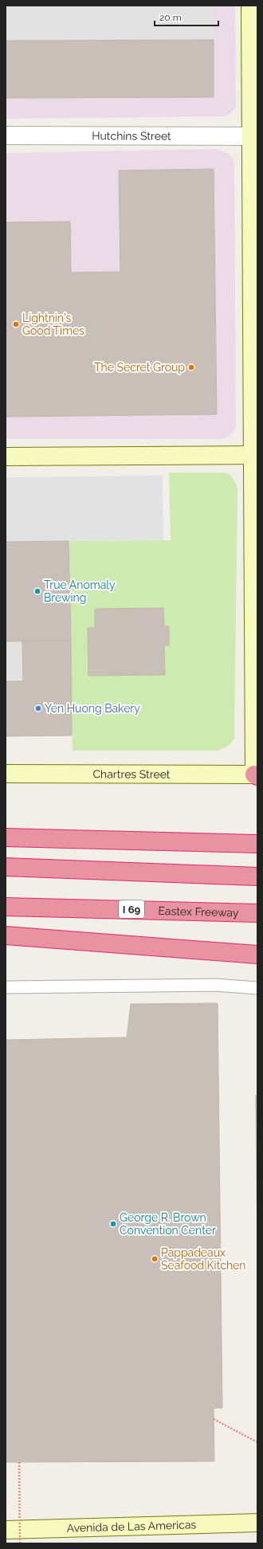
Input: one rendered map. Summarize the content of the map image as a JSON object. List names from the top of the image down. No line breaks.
{"streets":{"highway":["I 69","Eastex Freeway"],"main road":["Chartres Street","Avenida de Las Americas"],"street":["Hutchins Street"]},"places":["Lightnin's Good Times","The Secret Group","True Anomaly Brewing","Yen Huong Bakery","George R. Brown Convention Center","Pappadeaux Seafood Kitchen"],"scale_bar":"20 m"}
